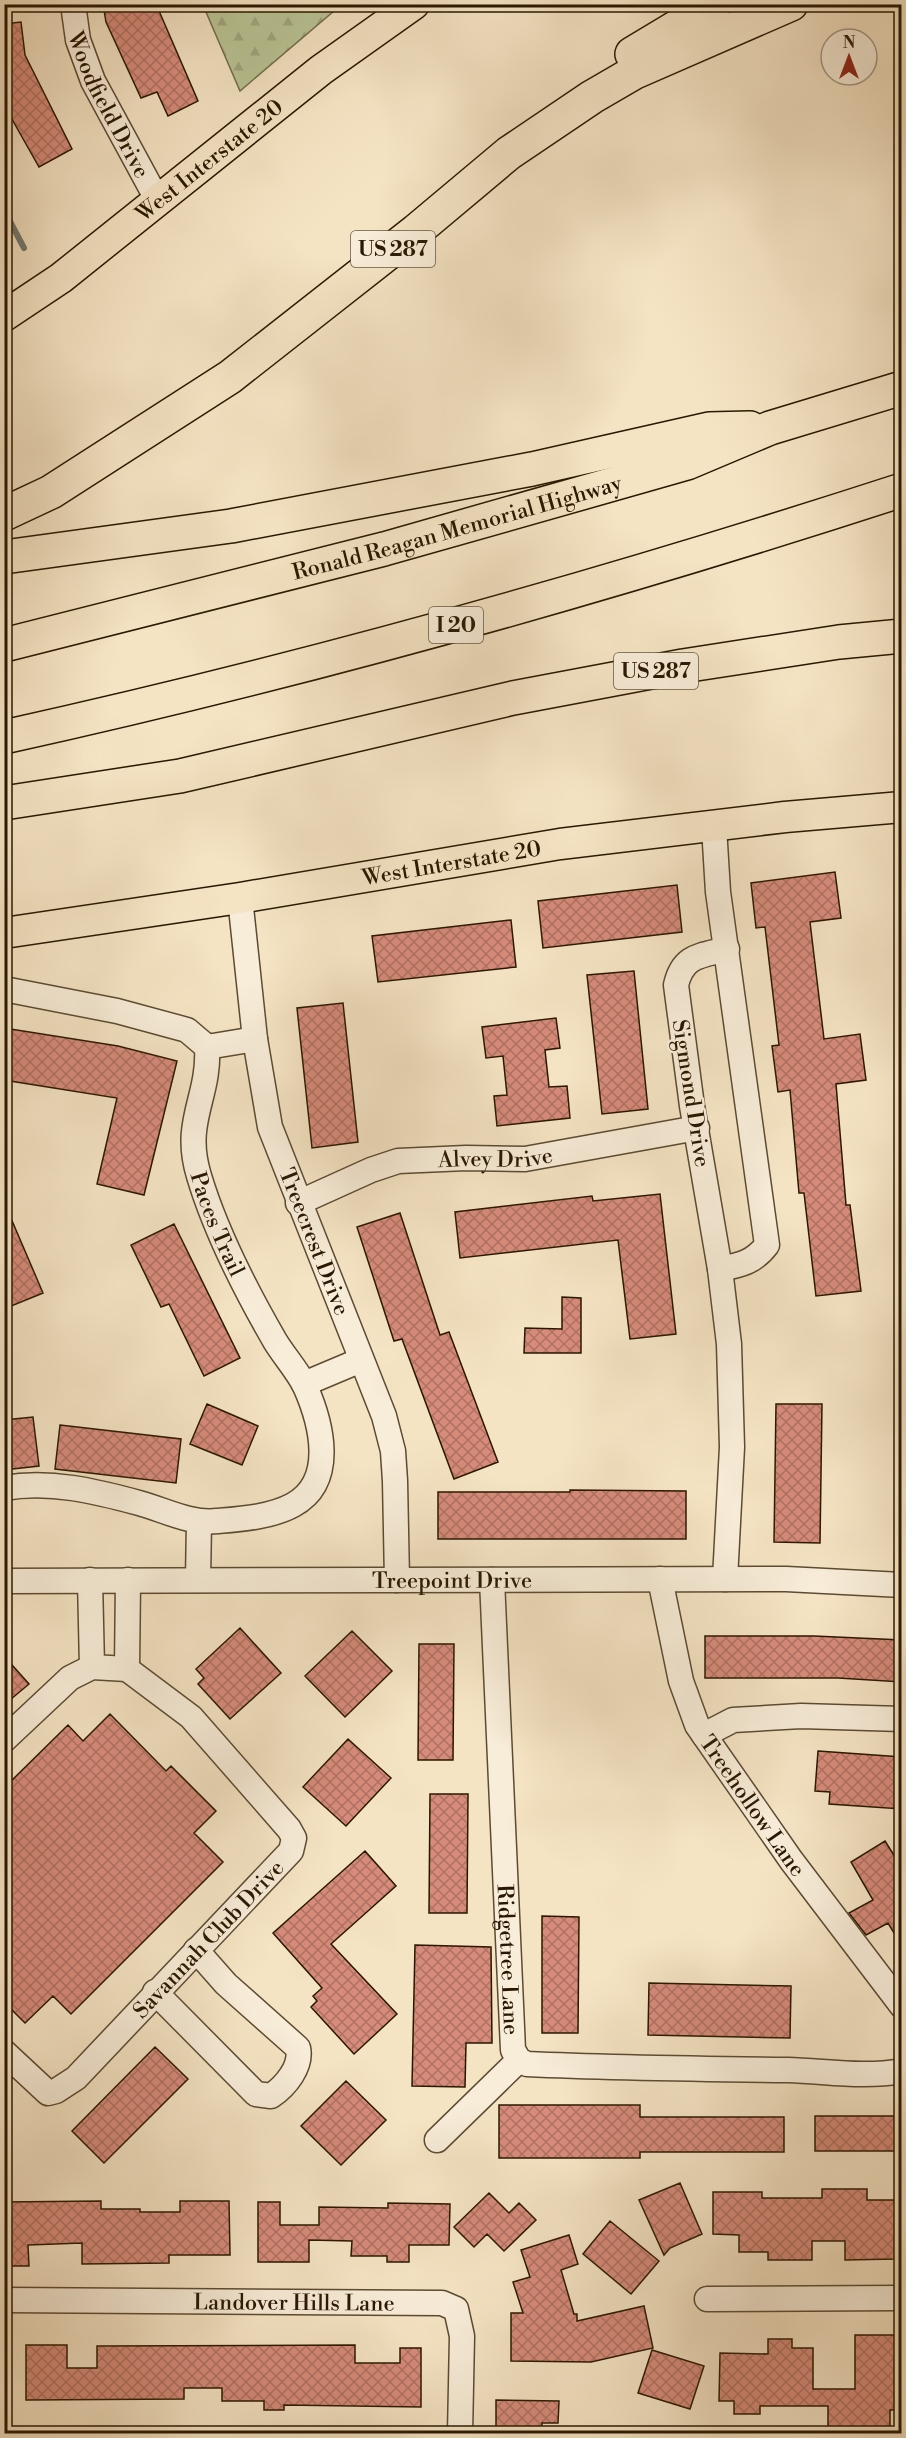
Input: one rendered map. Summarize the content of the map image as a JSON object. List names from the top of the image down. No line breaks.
{"streets":{"highway":["US 287","Ronald Reagan Memorial Highway","I 20"],"main road":["West Interstate 20"],"street":["Woodfield Drive","Sigmond Drive","Alvey Drive","Paces Trail","Treecrest Drive","Treepoint Drive","Treehollow Lane","Savannah Club Drive","Ridgetree Lane","Landover Hills Lane"]},"crossings":[["Woodfield Drive","West Interstate 20"],["West Interstate 20","Treecrest Drive"],["Sigmond Drive","Alvey Drive"],["Sigmond Drive","Treepoint Drive"],["Alvey Drive","Treecrest Drive"],["Treecrest Drive","Treepoint Drive"],["Treepoint Drive","Treehollow Lane"],["Treepoint Drive","Ridgetree Lane"]],"north":"top"}
